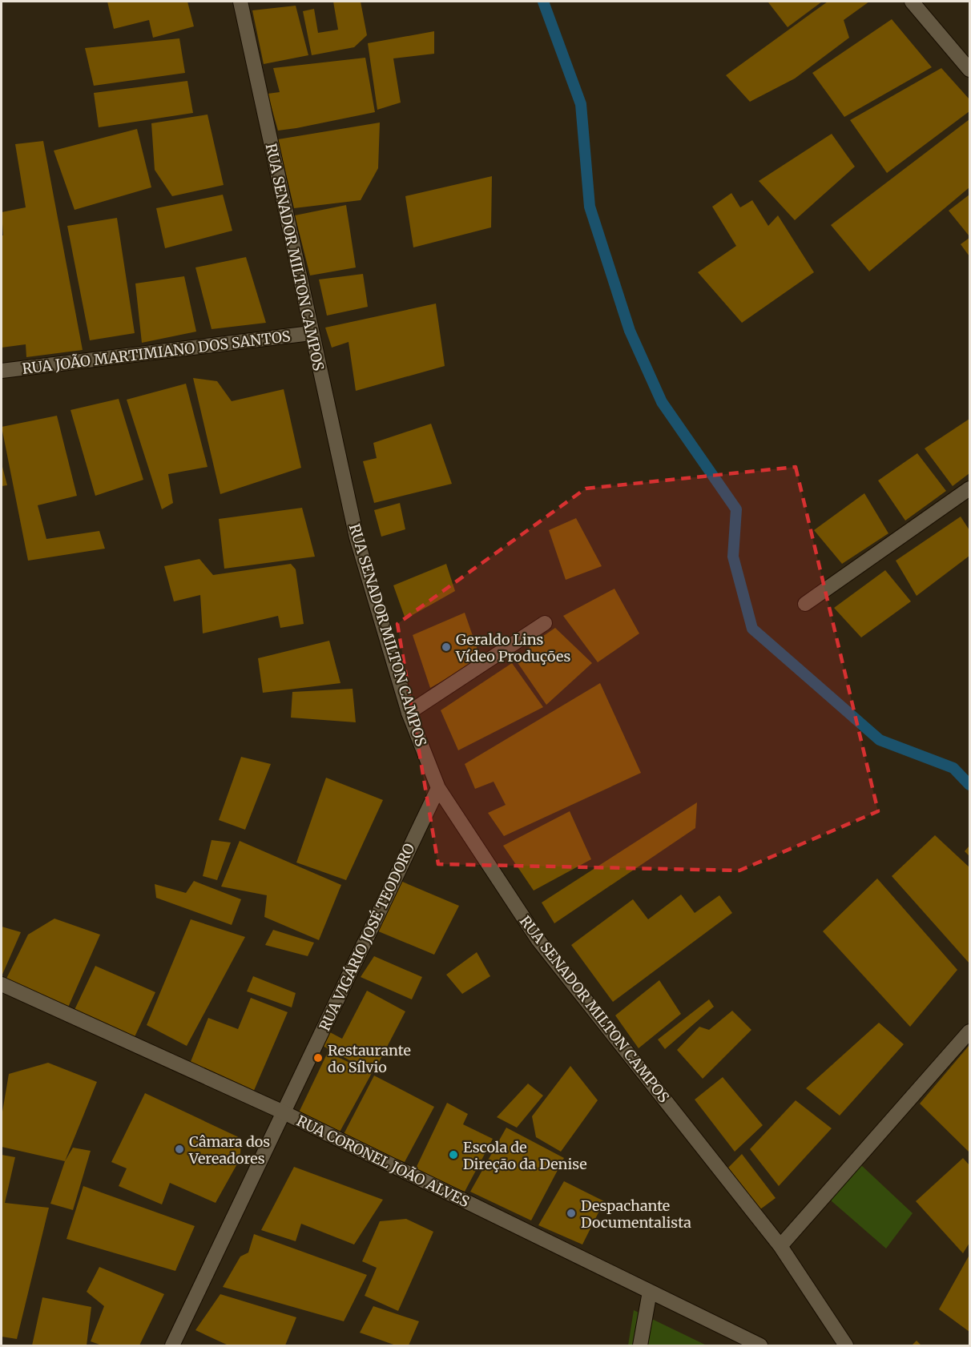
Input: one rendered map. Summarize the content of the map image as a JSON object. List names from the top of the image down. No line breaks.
{"streets":{"street":["RUA SENADOR MILTON CAMPOS","RUA JOÃO MARTIMIANO DOS SANTOS","RUA VIGÁRIO JOSÉ TEODORO","RUA CORONEL JOÃO ALVES"]},"crossings":[["RUA SENADOR MILTON CAMPOS","RUA JOÃO MARTIMIANO DOS SANTOS"],["RUA SENADOR MILTON CAMPOS","RUA VIGÁRIO JOSÉ TEODORO"],["RUA VIGÁRIO JOSÉ TEODORO","RUA CORONEL JOÃO ALVES"]],"places":["Geraldo Lins Vídeo Produções","Restaurante do Sílvio","Câmara dos Vereadores","Escola de Direção da Denise","Despachante Documentalista"]}
